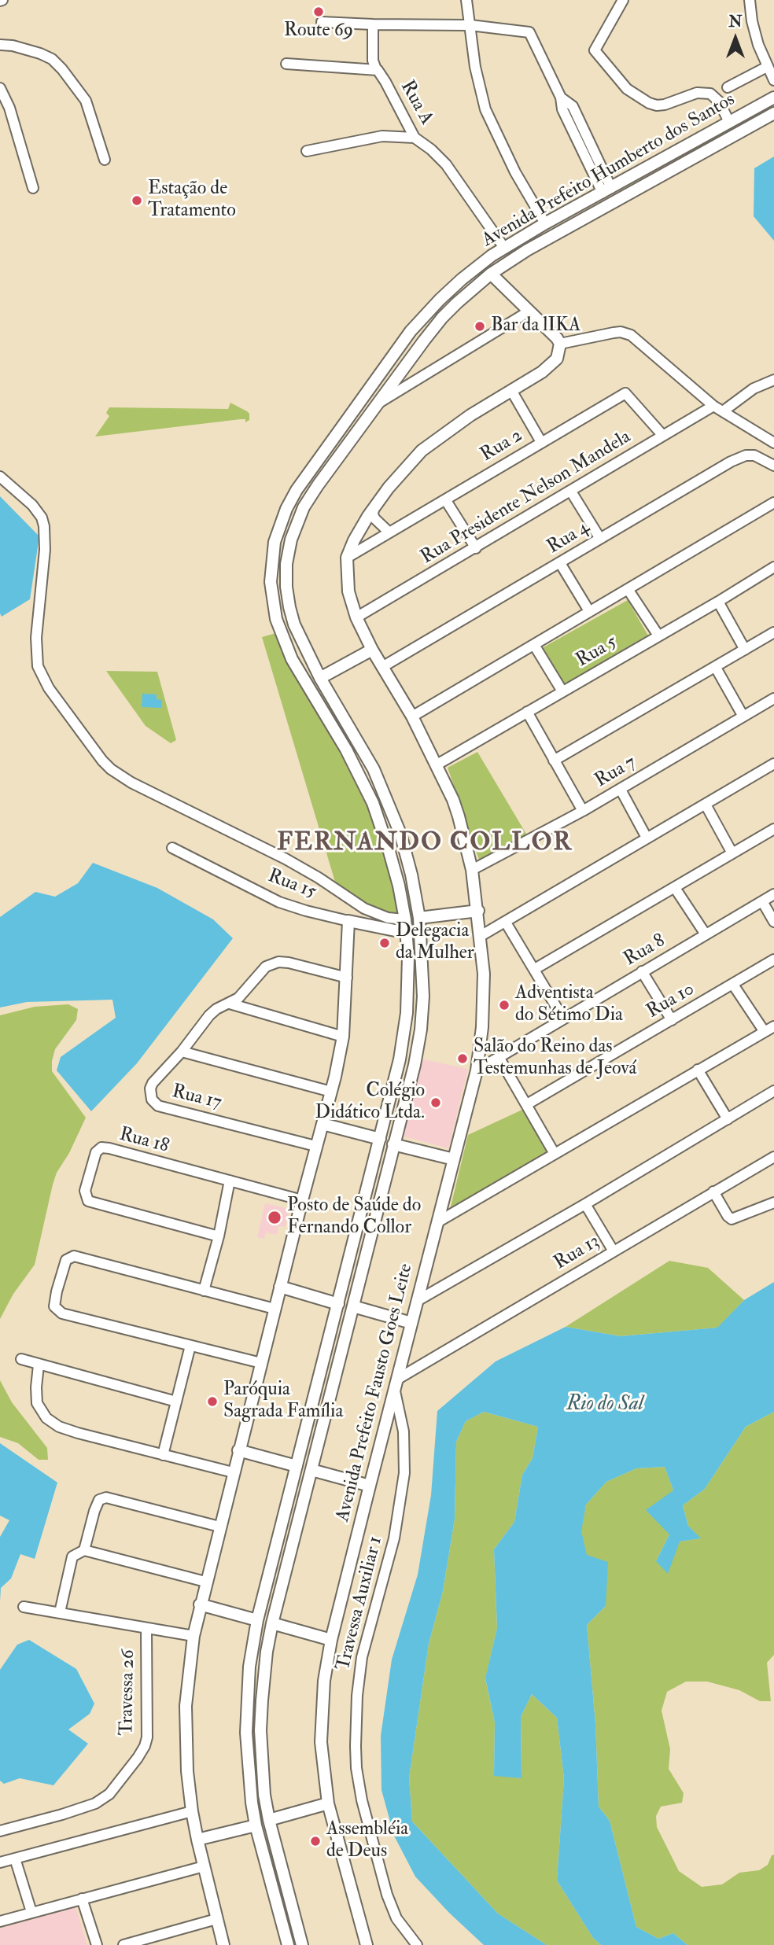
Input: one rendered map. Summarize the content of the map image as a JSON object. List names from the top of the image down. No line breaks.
{"streets":{"street":["Rua A","Avenida Prefeito Humberto dos Santos","Rua 2","Rua Presidente Nelson Mandela","Rua 4","Rua 5","Rua 7","Rua 15","Rua 8","Rua 10","Rua 17","Rua 18","Rua 13","Avenida Prefeito Fausto Goes Leite","Travessa Auxiliar 1","Travessa 26"]},"crossings":[["Rua A","Avenida Prefeito Humberto dos Santos"],["Avenida Prefeito Humberto dos Santos","Rua 15"],["Rua 2","Rua Presidente Nelson Mandela"],["Rua 2","Avenida Prefeito Fausto Goes Leite"],["Rua Presidente Nelson Mandela","Avenida Prefeito Fausto Goes Leite"],["Rua 4","Avenida Prefeito Fausto Goes Leite"],["Rua 5","Avenida Prefeito Fausto Goes Leite"],["Rua 7","Avenida Prefeito Fausto Goes Leite"],["Rua 8","Avenida Prefeito Fausto Goes Leite"],["Rua 13","Avenida Prefeito Fausto Goes Leite"],["Avenida Prefeito Fausto Goes Leite","Travessa Auxiliar 1"]],"districts":["FERNANDO COLLOR"],"water":["Rio do Sal"],"places":["Route 69","Estação de Tratamento","Bar da lIKA","Delegacia da Mulher","Adventista do Sétimo Dia","Salão do Reino das Testemunhas de Jeová","Colégio Didático Ltda.","Posto de Saúde do Fernando Collor","Paróquia Sagrada Família","Assembléia de Deus"],"north":"top"}
